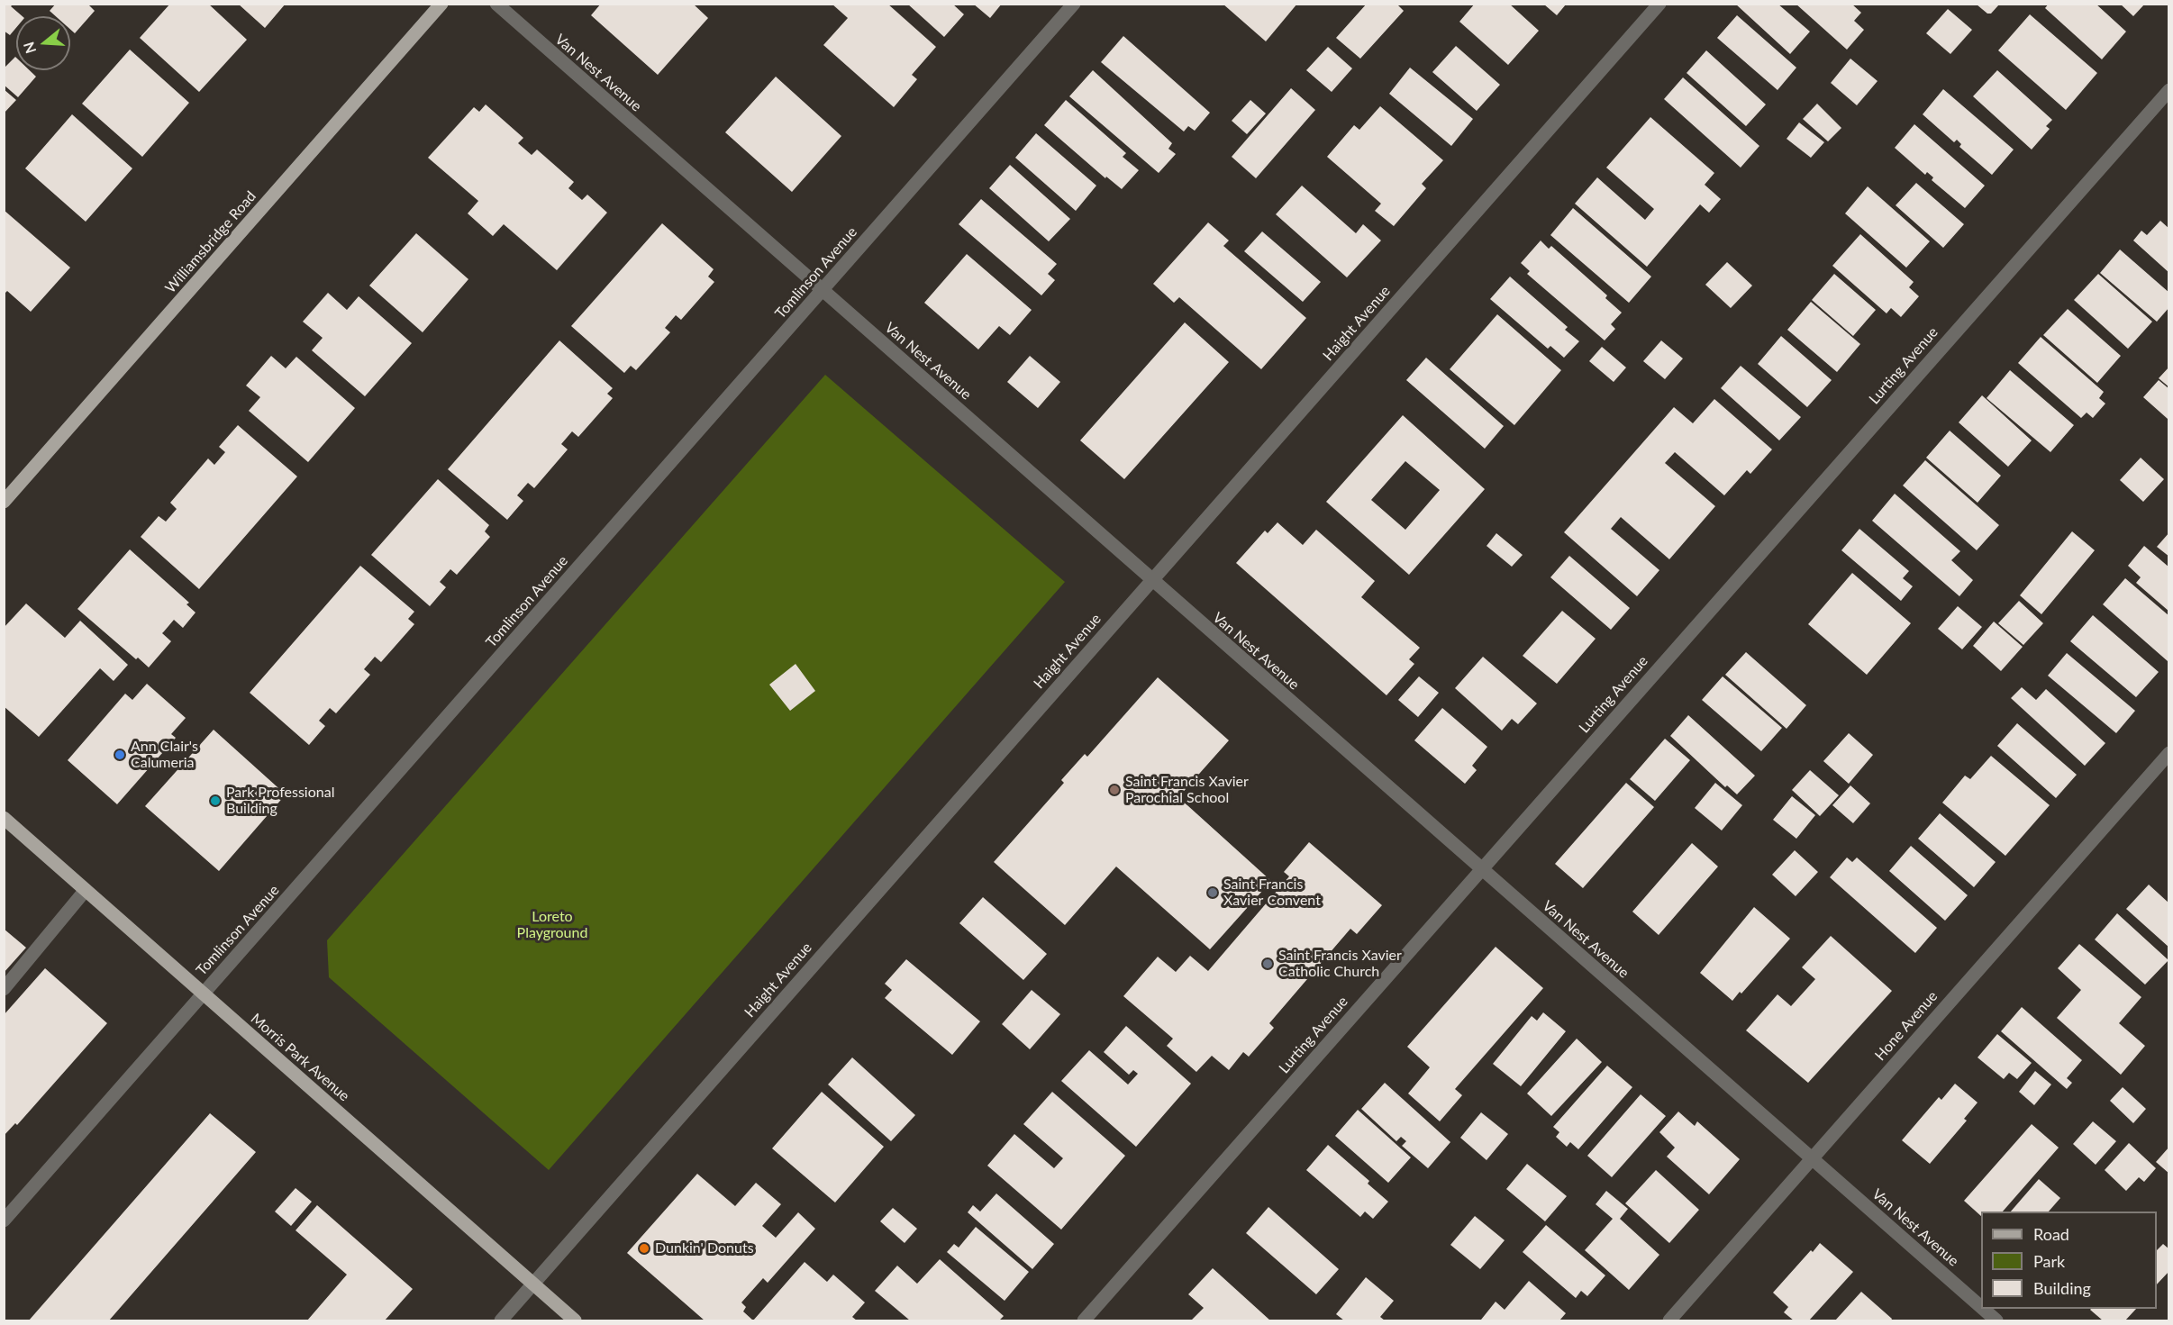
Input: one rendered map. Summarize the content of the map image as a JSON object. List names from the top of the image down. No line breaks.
{"streets":{"main road":["Williamsbridge Road","Morris Park Avenue"],"street":["Van Nest Avenue","Tomlinson Avenue","Haight Avenue","Lurting Avenue","Hone Avenue"]},"crossings":[["Van Nest Avenue","Tomlinson Avenue"],["Van Nest Avenue","Haight Avenue"],["Van Nest Avenue","Lurting Avenue"],["Van Nest Avenue","Hone Avenue"],["Tomlinson Avenue","Morris Park Avenue"],["Haight Avenue","Morris Park Avenue"]],"parks":["Loreto Playground"],"places":["Ann Clair's Calumeria","Saint Francis Xavier Parochial School","Park Professional Building","Saint Francis Xavier Convent","Saint Francis Xavier Catholic Church","Dunkin' Donuts"],"legend":["Road","Park","Building"],"north":"left"}
